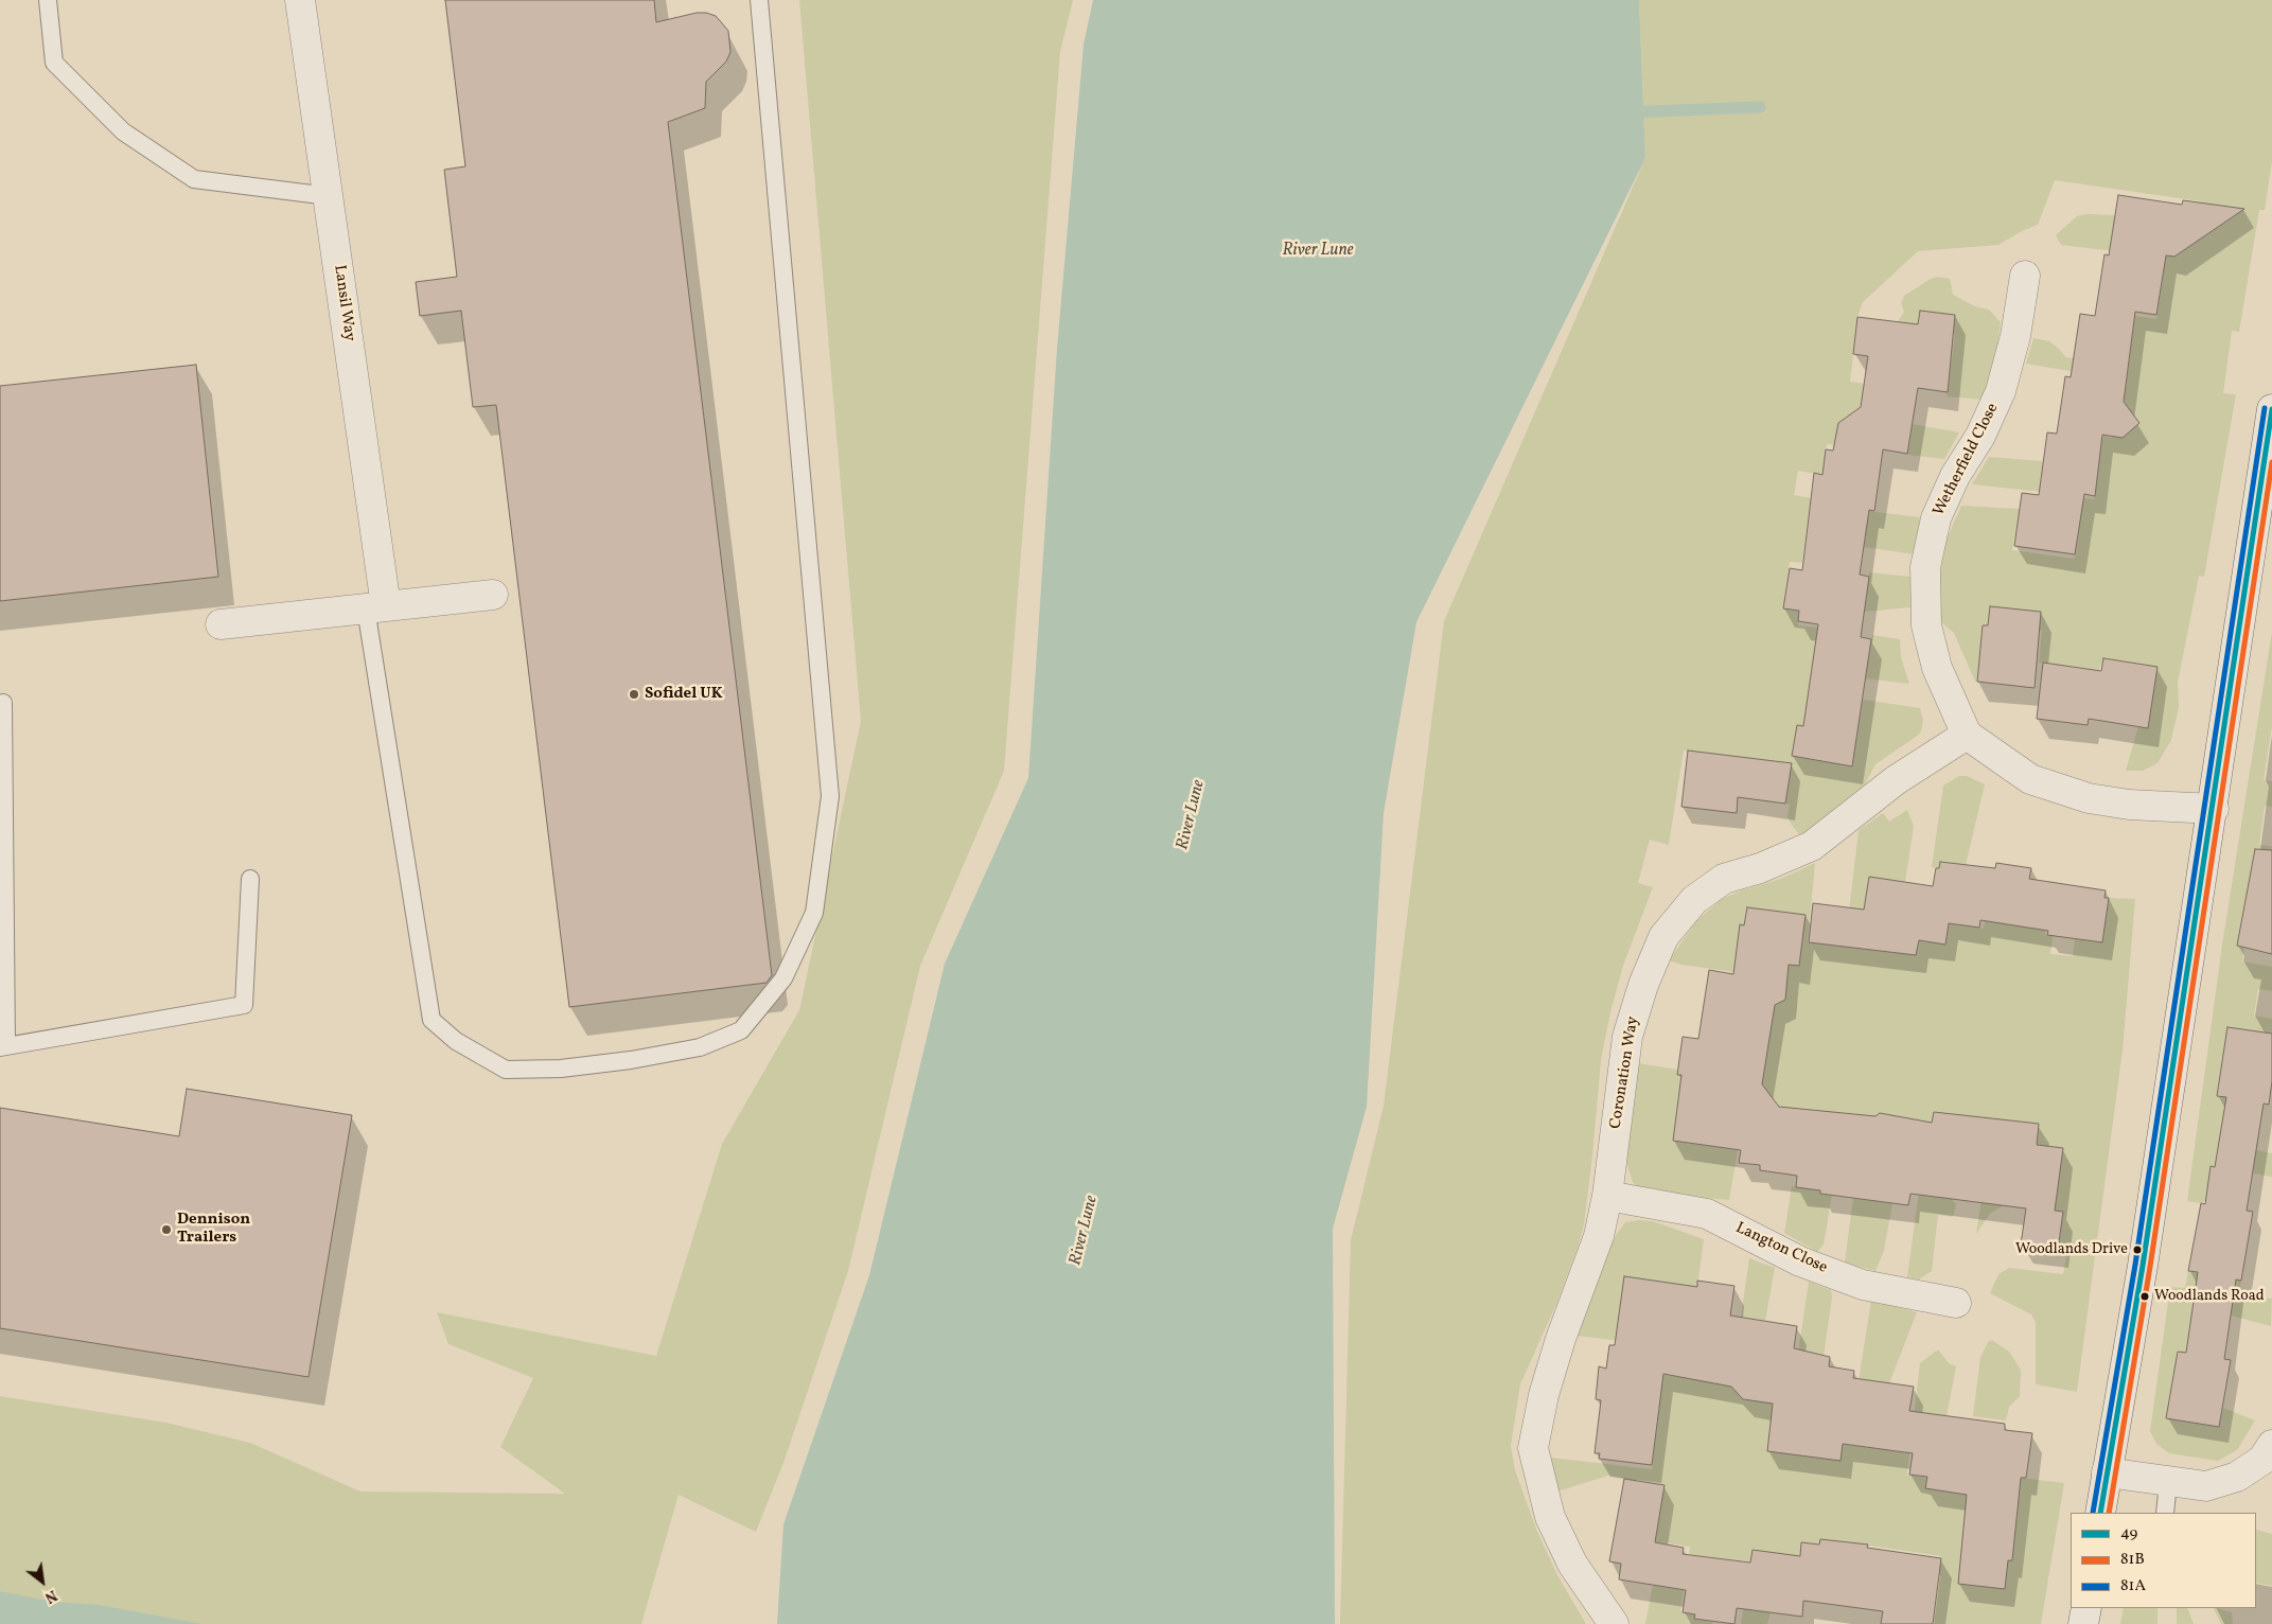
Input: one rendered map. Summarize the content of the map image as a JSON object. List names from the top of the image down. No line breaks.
{"streets":{"street":["Lansil Way","Wetherfield Close","Coronation Way","Langton Close"]},"crossings":[["Wetherfield Close","Coronation Way"],["Coronation Way","Langton Close"]],"water":["River Lune"],"places":["Sofidel UK","Dennison Trailers","Woodlands Drive","Woodlands Road"],"lines":["transit line 81A","transit line 49","transit line 81B"],"legend":["49","81B","81A"],"north":"bottom right"}
